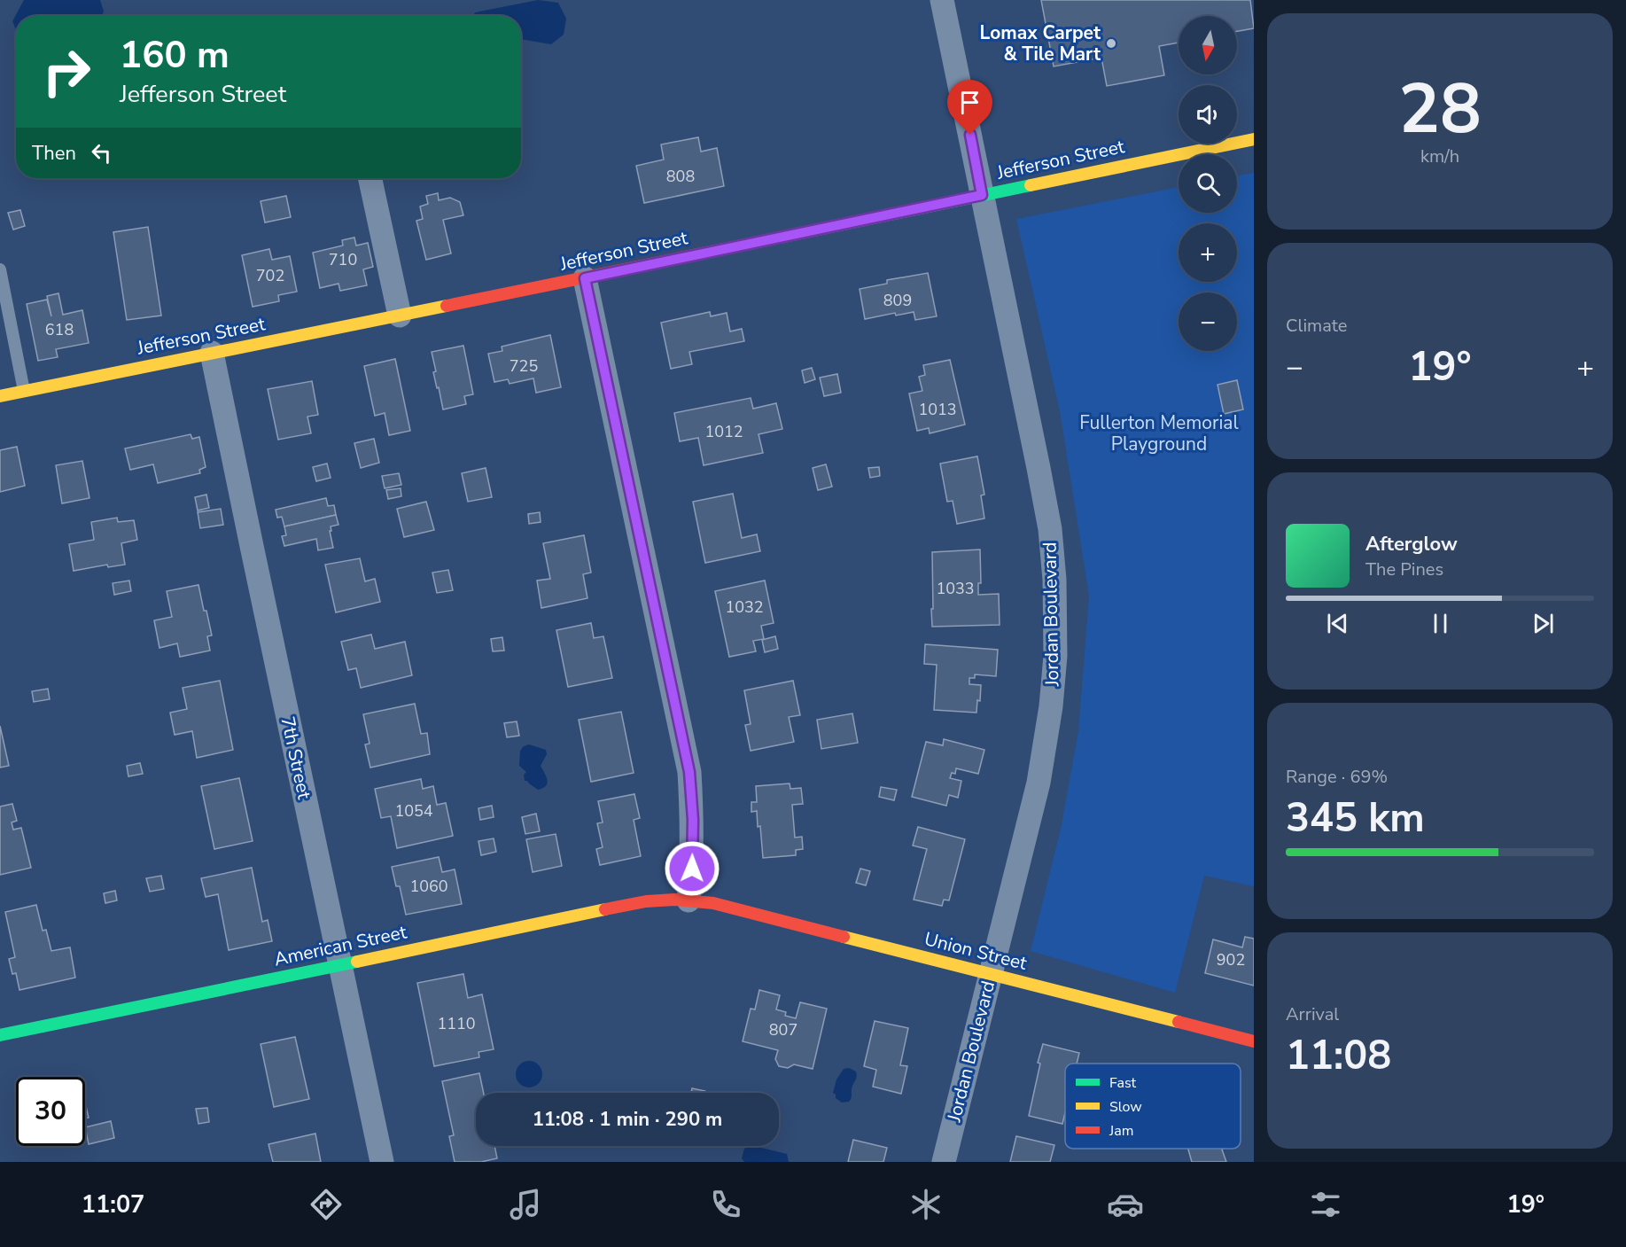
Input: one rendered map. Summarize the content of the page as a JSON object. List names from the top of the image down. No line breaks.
{"streets":{"street":["Jefferson Street","Jordan Boulevard","7th Street","American Street","Union Street"]},"crossings":[["Jefferson Street","Jordan Boulevard"],["Jefferson Street","7th Street"],["Jordan Boulevard","Union Street"],["7th Street","American Street"],["American Street","Union Street"]],"parks":["Fullerton Memorial Playground"],"places":["Lomax Carpet & Tile Mart"],"house_numbers":["808","710","702","809","618","725","1013","1012","1033","1032","1054","1060","902","1110","807"],"legend":["Fast","Slow","Jam"],"north":"bottom","page":{"tile":[["28","km/h"],"Climate",["Range · 69%","345 km"],["Arrival","11:08"]],"map_buttons":["+","−"],"turn":["160 m","Jefferson Street"],"then":"Then","heat":["−","19°","+"],"song":["Afterglow","The Pines"],"limit":"30","trip":"11:08 · 1 min · 290 m","tabs":["11:07","19°"]}}
